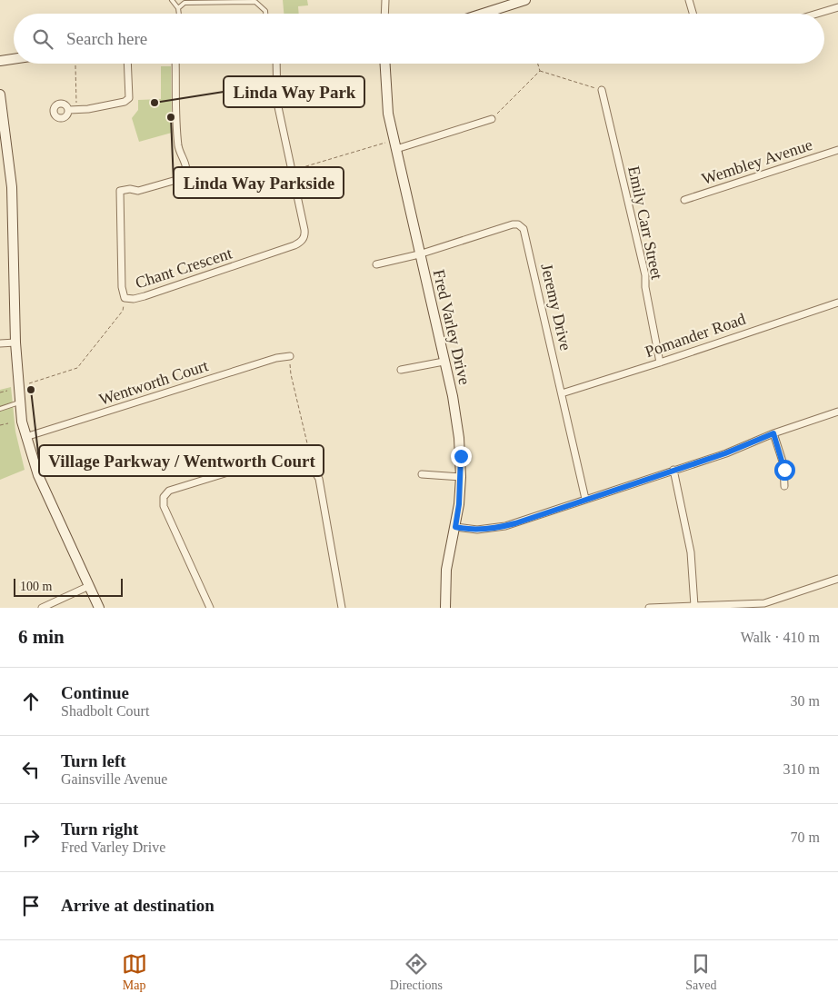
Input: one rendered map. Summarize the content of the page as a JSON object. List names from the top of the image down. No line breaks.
{"streets":{"main road":["Fred Varley Drive"],"street":["Wembley Avenue","Emily Carr Street","Chant Crescent","Jeremy Drive","Pomander Road","Wentworth Court"]},"crossings":[["Emily Carr Street","Pomander Road"],["Jeremy Drive","Fred Varley Drive"],["Jeremy Drive","Pomander Road"]],"places":["Linda Way Park","Linda Way Parkside","Village Parkway / Wentworth Court"],"scale_bar":"100 m","page":{"search":"Search here","scale":"100 m","heading":["6 min","Walk · 410 m"],"list":[["Continue","Shadbolt Court","30 m"],["Turn left","Gainsville Avenue","310 m"],["Turn right","Fred Varley Drive","70 m"],"Arrive at destination"],"nav":["Map","Directions","Saved"]}}
